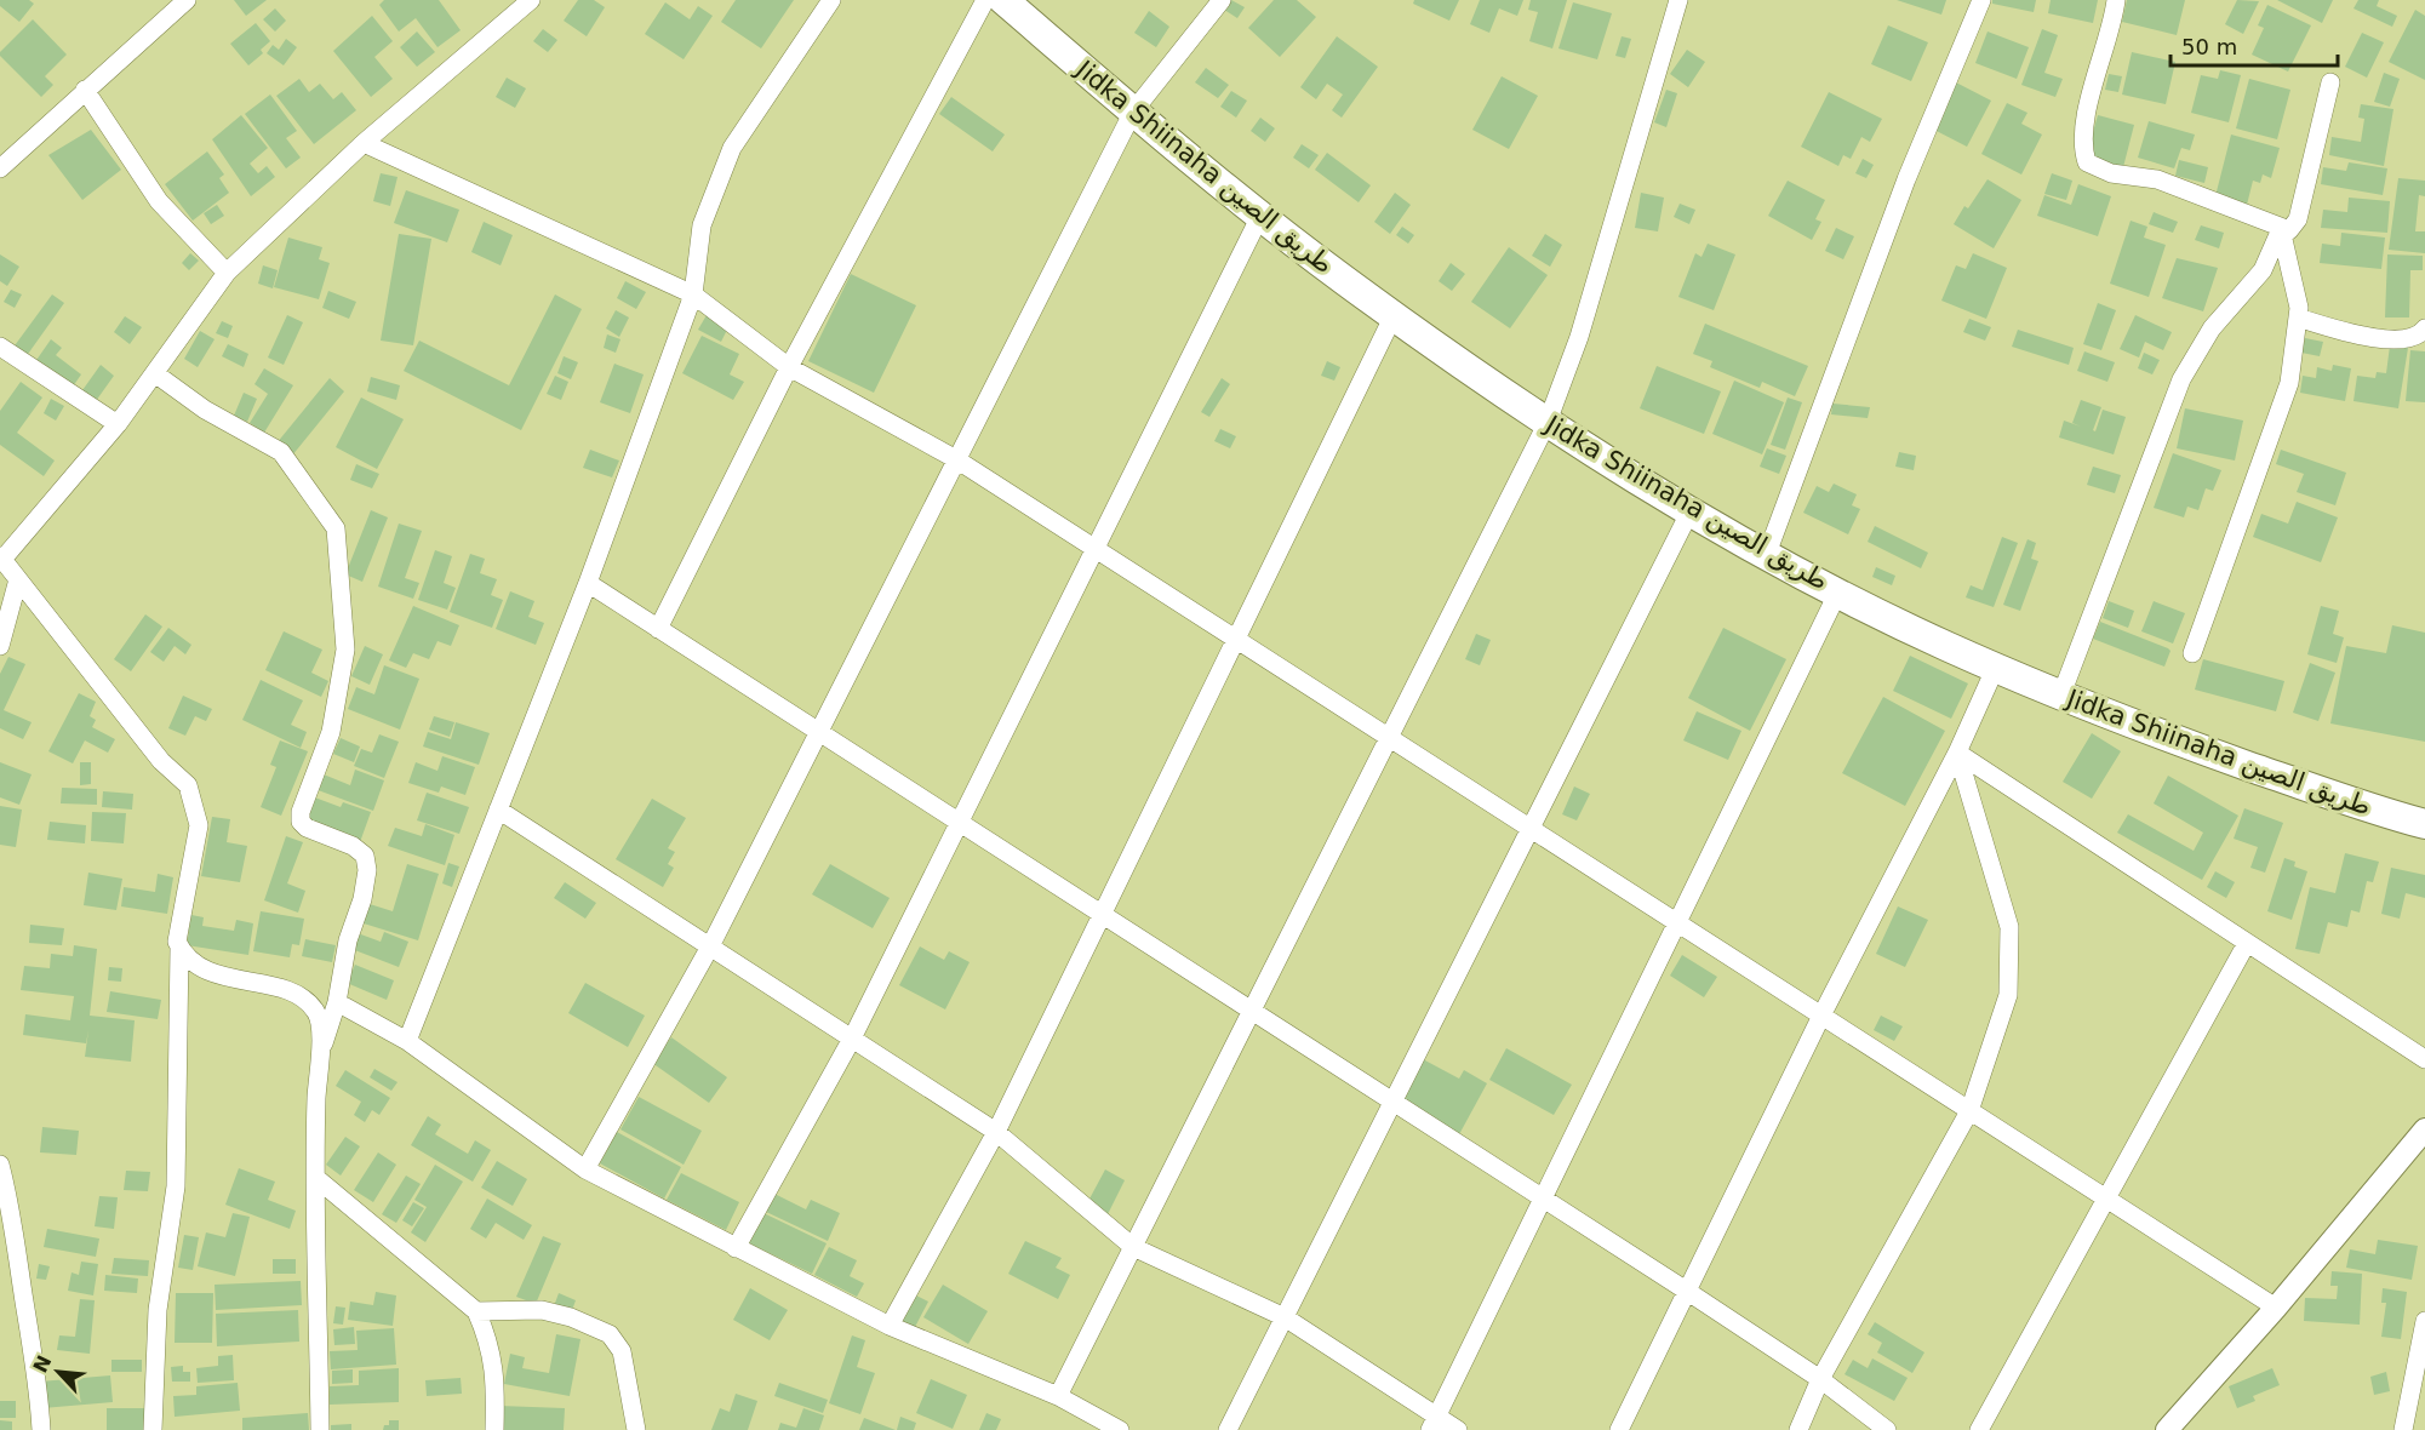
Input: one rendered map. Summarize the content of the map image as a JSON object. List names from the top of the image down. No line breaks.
{"streets":{"main road":["Jidka Shiinaha طريق الصين"]},"scale_bar":"50 m","north":"top left"}
